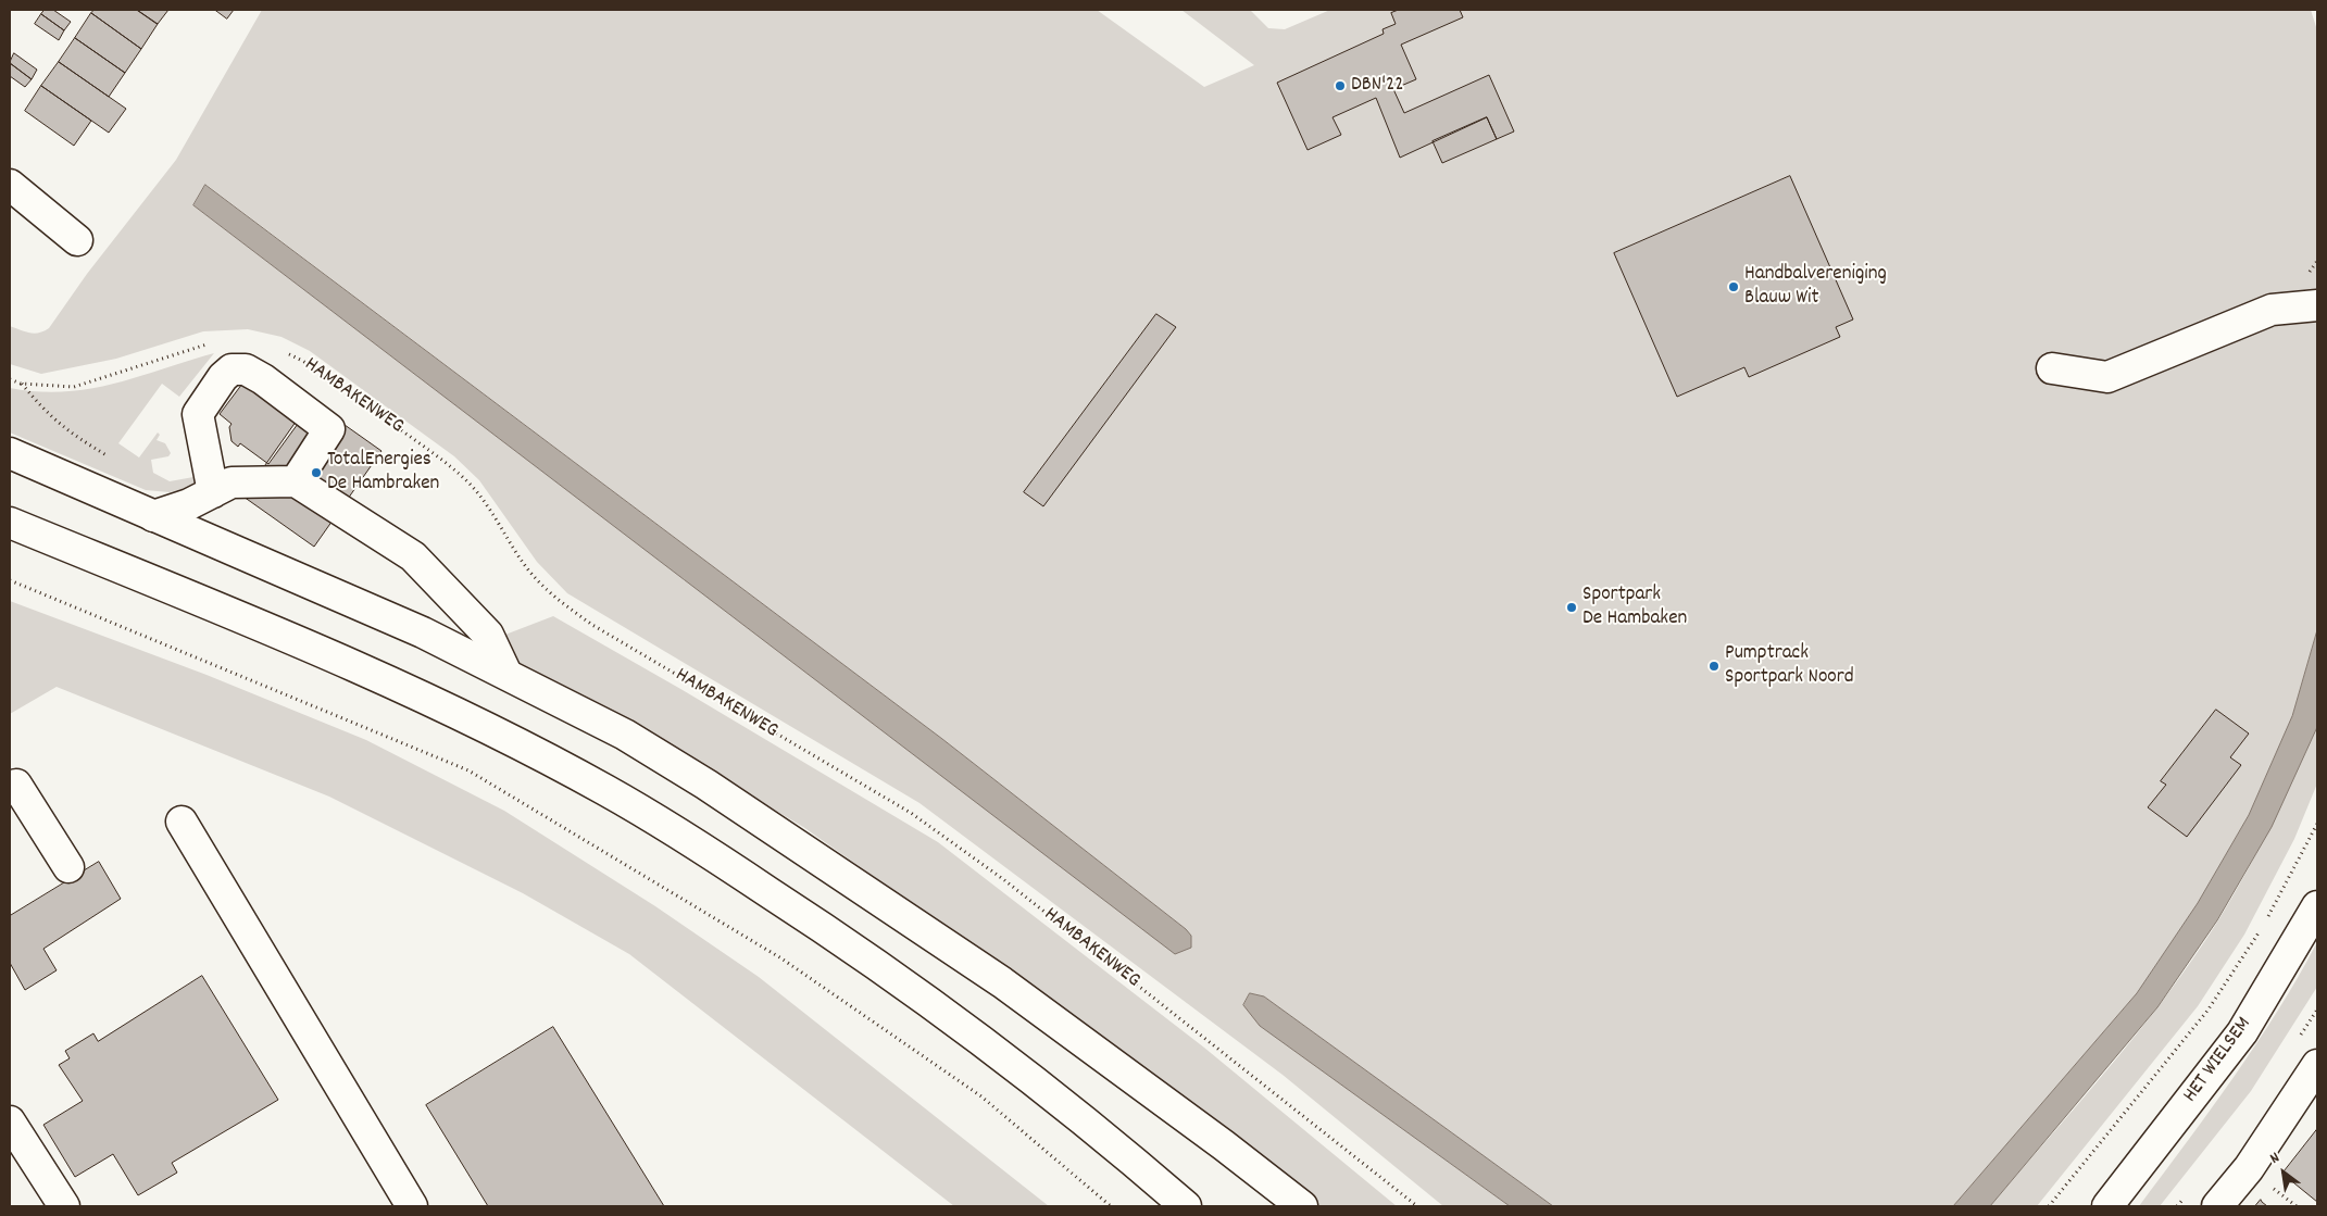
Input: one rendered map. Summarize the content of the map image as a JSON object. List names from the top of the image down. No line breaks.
{"streets":{"main road":["HET WIELSEM"],"path":["HAMBAKENWEG"]},"places":["DBN'22","Handbalvereniging Blauw Wit","TotalEnergies De Hambraken","Sportpark De Hambaken","Pumptrack Sportpark Noord"],"north":"top left"}
